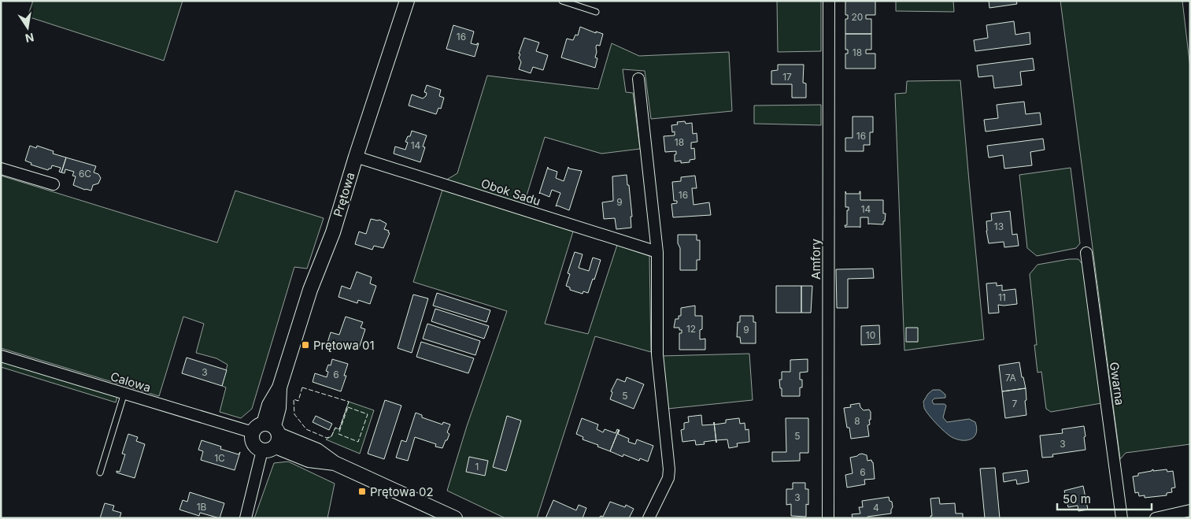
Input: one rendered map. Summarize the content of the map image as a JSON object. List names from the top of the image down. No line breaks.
{"streets":{"street":["Obok Sadu","Prętowa","Amfory","Calowa","Gwarna"]},"crossings":[["Obok Sadu","Prętowa"]],"places":{"transit":["Prętowa 01","Prętowa 02"]},"house_numbers":["20","16","18","17","16","18","14","6C","16","9","14","13","11","12","9","10","3","6","7A","5","7","8","5","3","1C","1","6","3","1B","4"],"scale_bar":"50 m","north":"bottom"}
